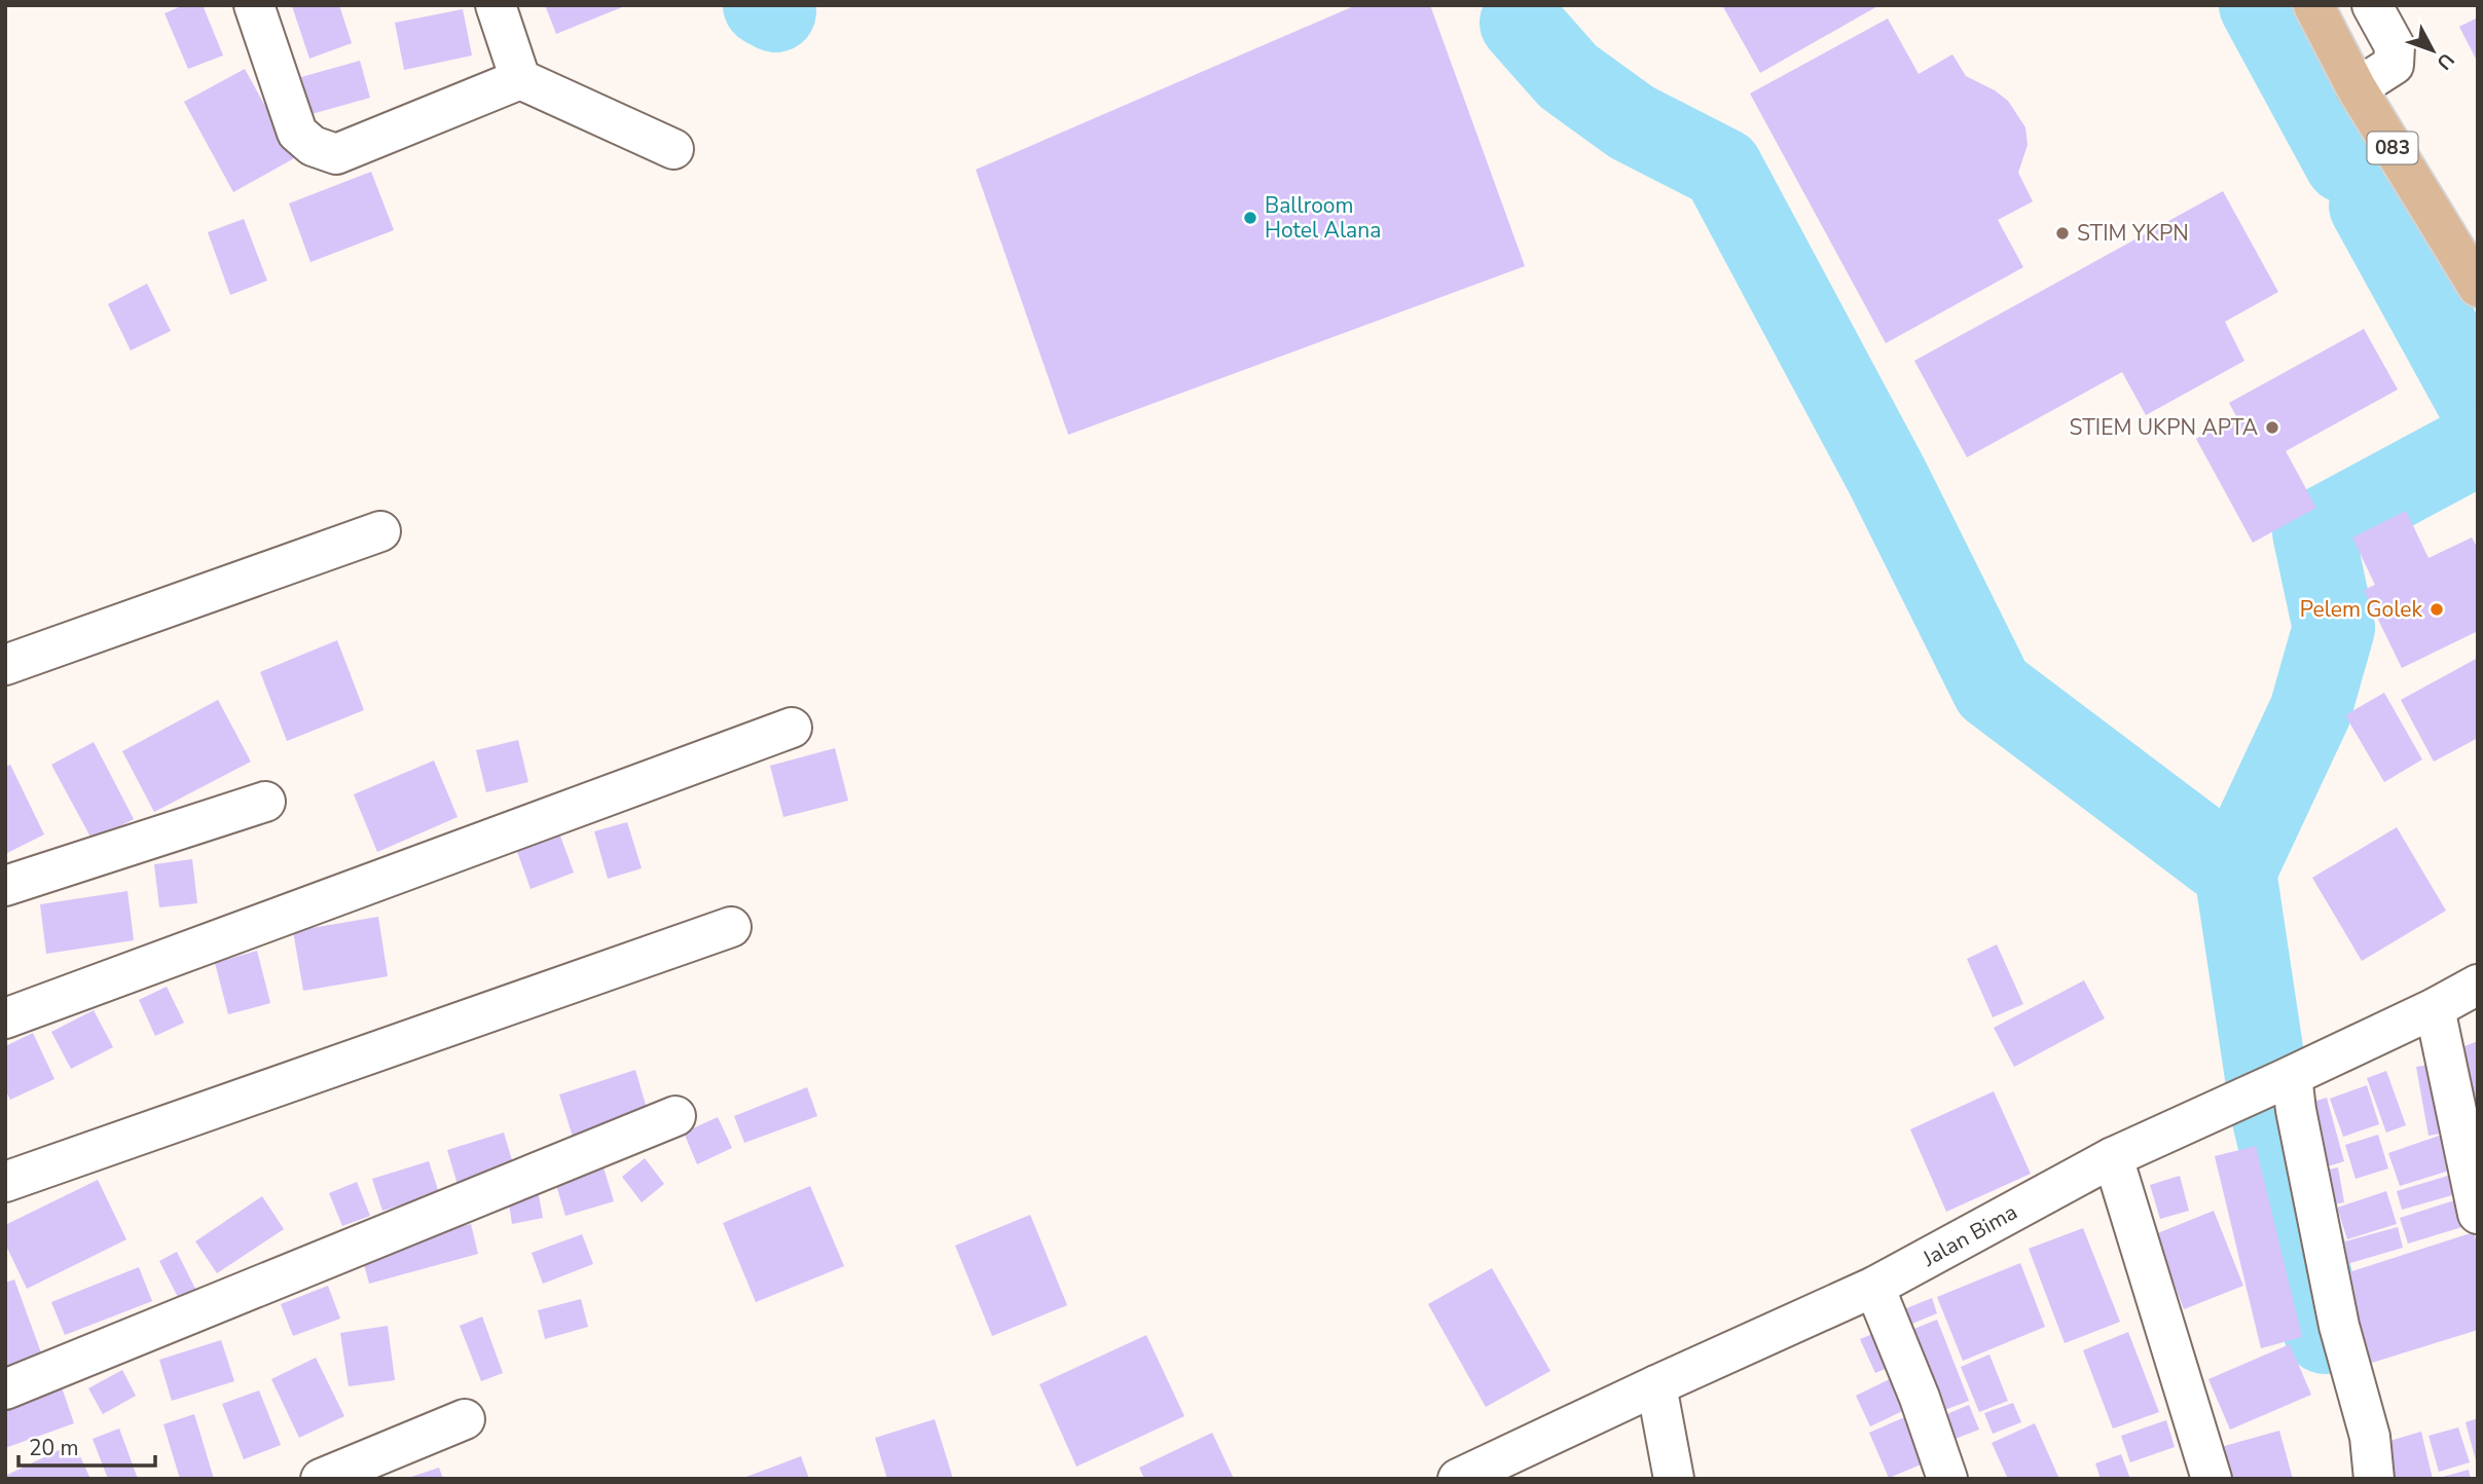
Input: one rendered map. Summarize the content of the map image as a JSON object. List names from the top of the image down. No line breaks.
{"streets":{"main road":["083"],"street":["Jalan Bima"]},"places":["Ballroom Hotel Alana","STIM YKPN","STIEM UKPN APTA","Pelem Golek"],"scale_bar":"20 m","north":"bottom right"}
